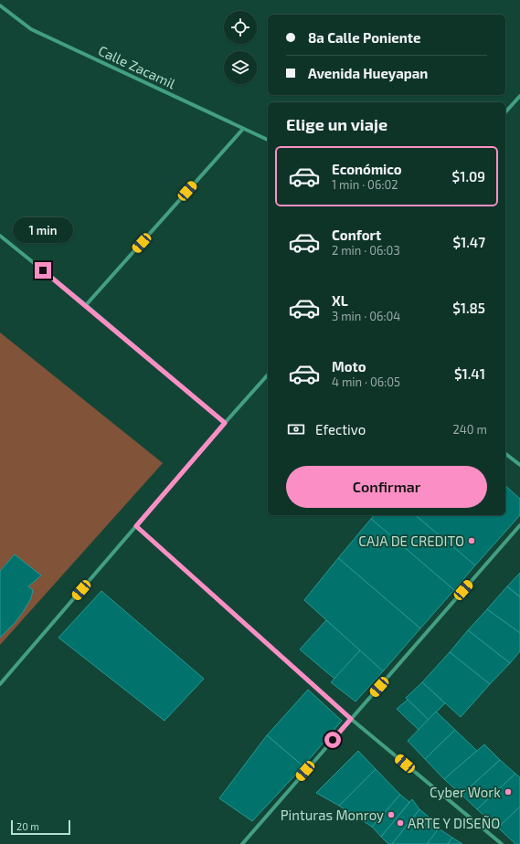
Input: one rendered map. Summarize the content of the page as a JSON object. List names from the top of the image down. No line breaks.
{"streets":{"street":["Calle Zacamil"]},"places":["CAJA DE CREDITO","Cyber Work","Pinturas Monroy","ARTE Y DISEÑO"],"scale_bar":"20 m","page":{"banner":["8a Calle Poniente","Avenida Hueyapan"],"heading":"Elige un viaje","list":[{"name":"Económico","note":"1 min · 06:02","value":"$1.09"},{"name":"Confort","note":"2 min · 06:03","value":"$1.47"},{"name":"XL","note":"3 min · 06:04","value":"$1.85"},{"name":"Moto","note":"4 min · 06:05","value":"$1.41"}],"bubble":"1 min","pay":["Efectivo","240 m"],"buttons":"Confirmar","scale":"20 m"}}
